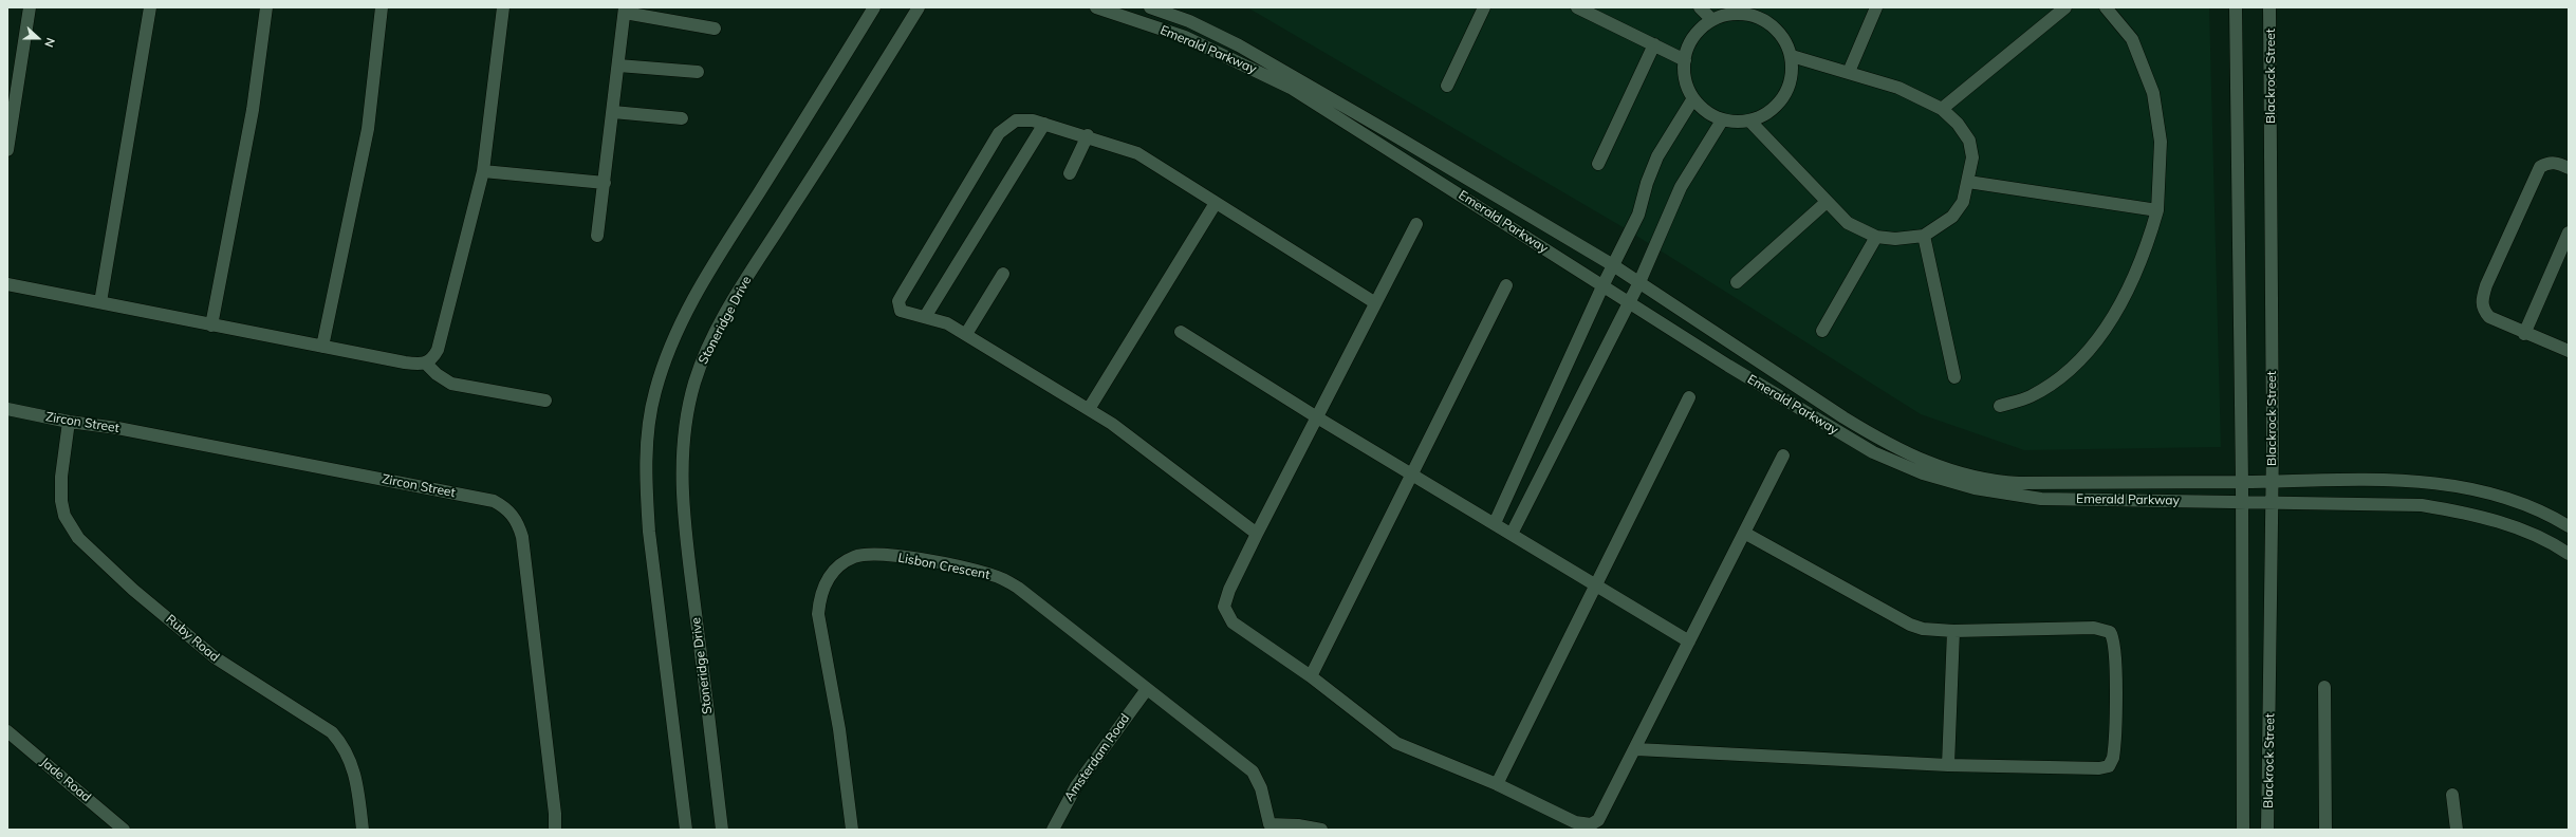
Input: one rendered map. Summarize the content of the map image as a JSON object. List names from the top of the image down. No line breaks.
{"streets":{"street":["Emerald Parkway","Blackrock Street","Stoneridge Drive","Zircon Street","Lisbon Crescent","Ruby Road","Amsterdam Road","Jade Road"]},"crossings":[["Emerald Parkway","Blackrock Street"],["Zircon Street","Ruby Road"],["Lisbon Crescent","Amsterdam Road"]],"north":"right"}
